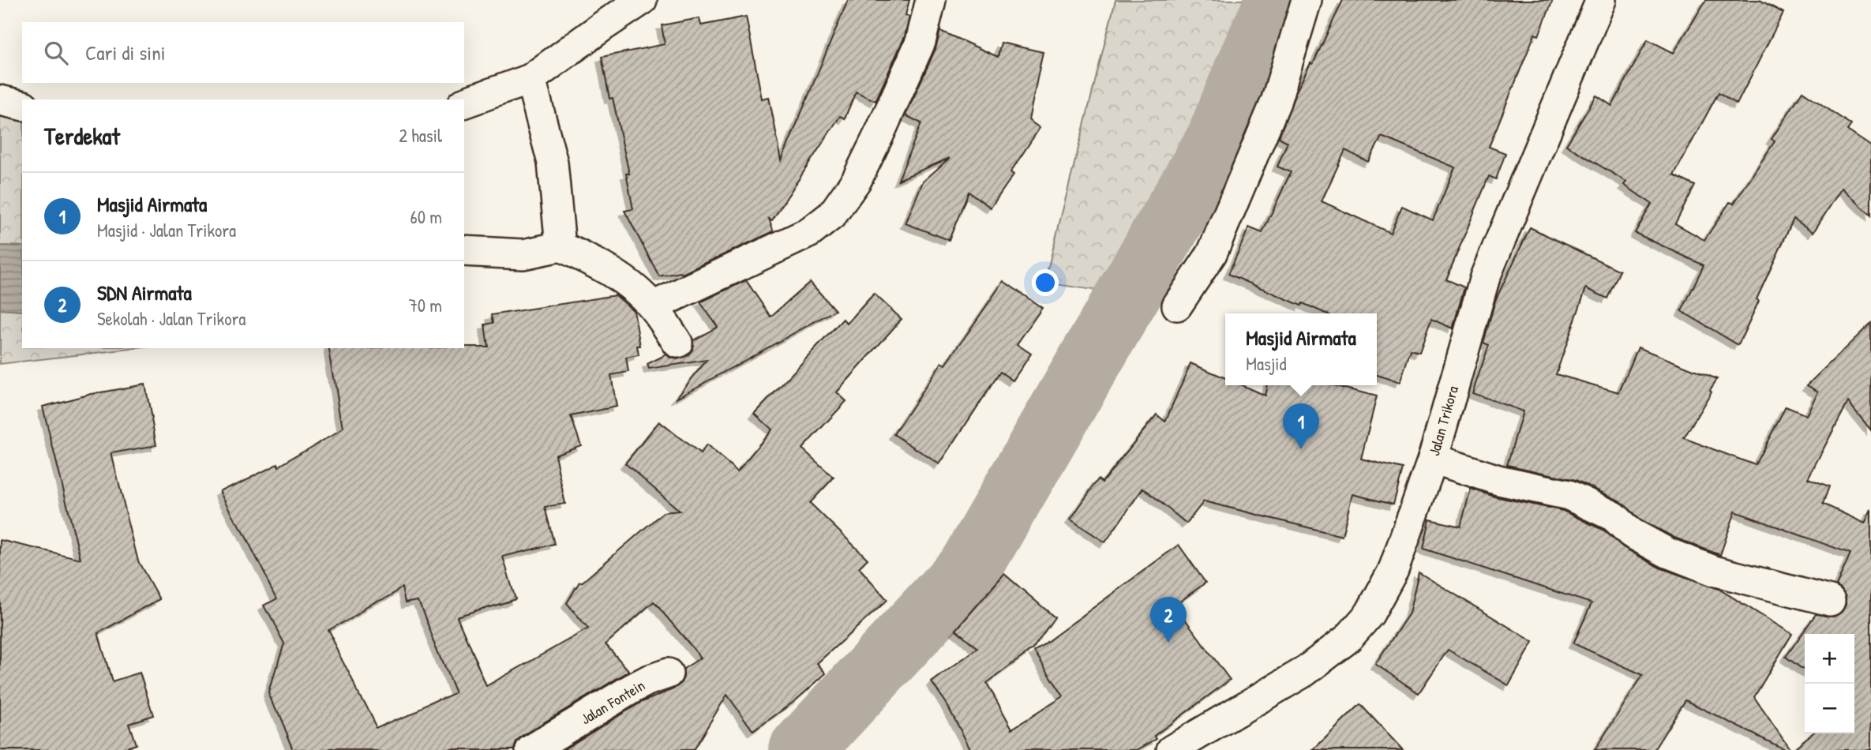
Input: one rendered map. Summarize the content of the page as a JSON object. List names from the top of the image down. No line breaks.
{"streets":{"street":["Jalan Trikora","Jalan Fontein"]},"page":{"search":"Cari di sini","heading":["Terdekat","2 hasil"],"list":[{"mark":"1","name":"Masjid Airmata","note":"Masjid · Jalan Trikora","value":"60 m"},{"mark":"2","name":"SDN Airmata","note":"Sekolah · Jalan Trikora","value":"70 m"}],"popup":["Masjid Airmata","Masjid"],"pins":["1","2"],"map_buttons":["+","−"]}}
